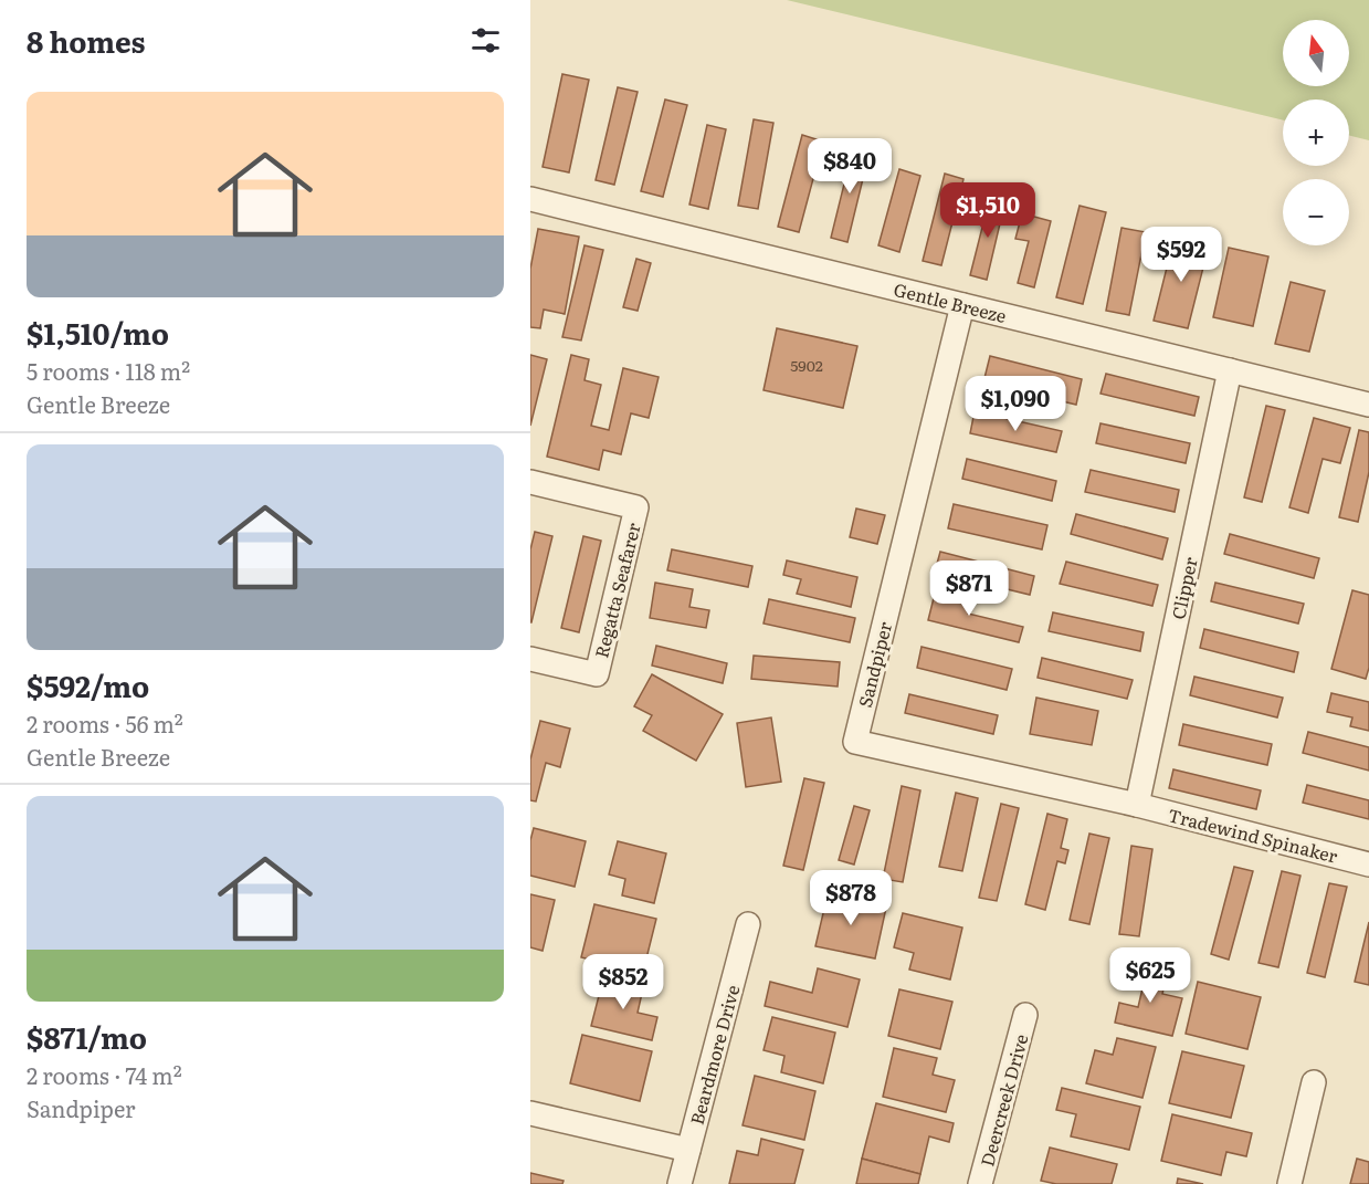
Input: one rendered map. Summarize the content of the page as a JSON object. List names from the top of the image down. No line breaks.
{"streets":{"street":["Gentle Breeze","Clipper","Regatta Seafarer","Sandpiper","Tradewind Spinaker","Beardmore Drive","Deercreek Drive"]},"crossings":[["Gentle Breeze","Clipper"],["Gentle Breeze","Sandpiper"],["Clipper","Sandpiper"],["Clipper","Tradewind Spinaker"],["Sandpiper","Tradewind Spinaker"]],"house_numbers":["5902"],"north":"top","page":{"heading":"8 homes","map_buttons":["+","−"],"list":[{"name":"$1,510/mo","note":"5 rooms · 118 m² · Gentle Breeze"},{"name":"$592/mo","note":"2 rooms · 56 m² · Gentle Breeze"},{"name":"$871/mo","note":"2 rooms · 74 m² · Sandpiper"}],"price":["$840","$1,510","$592","$1,090","$871","$878","$625","$852"]}}
